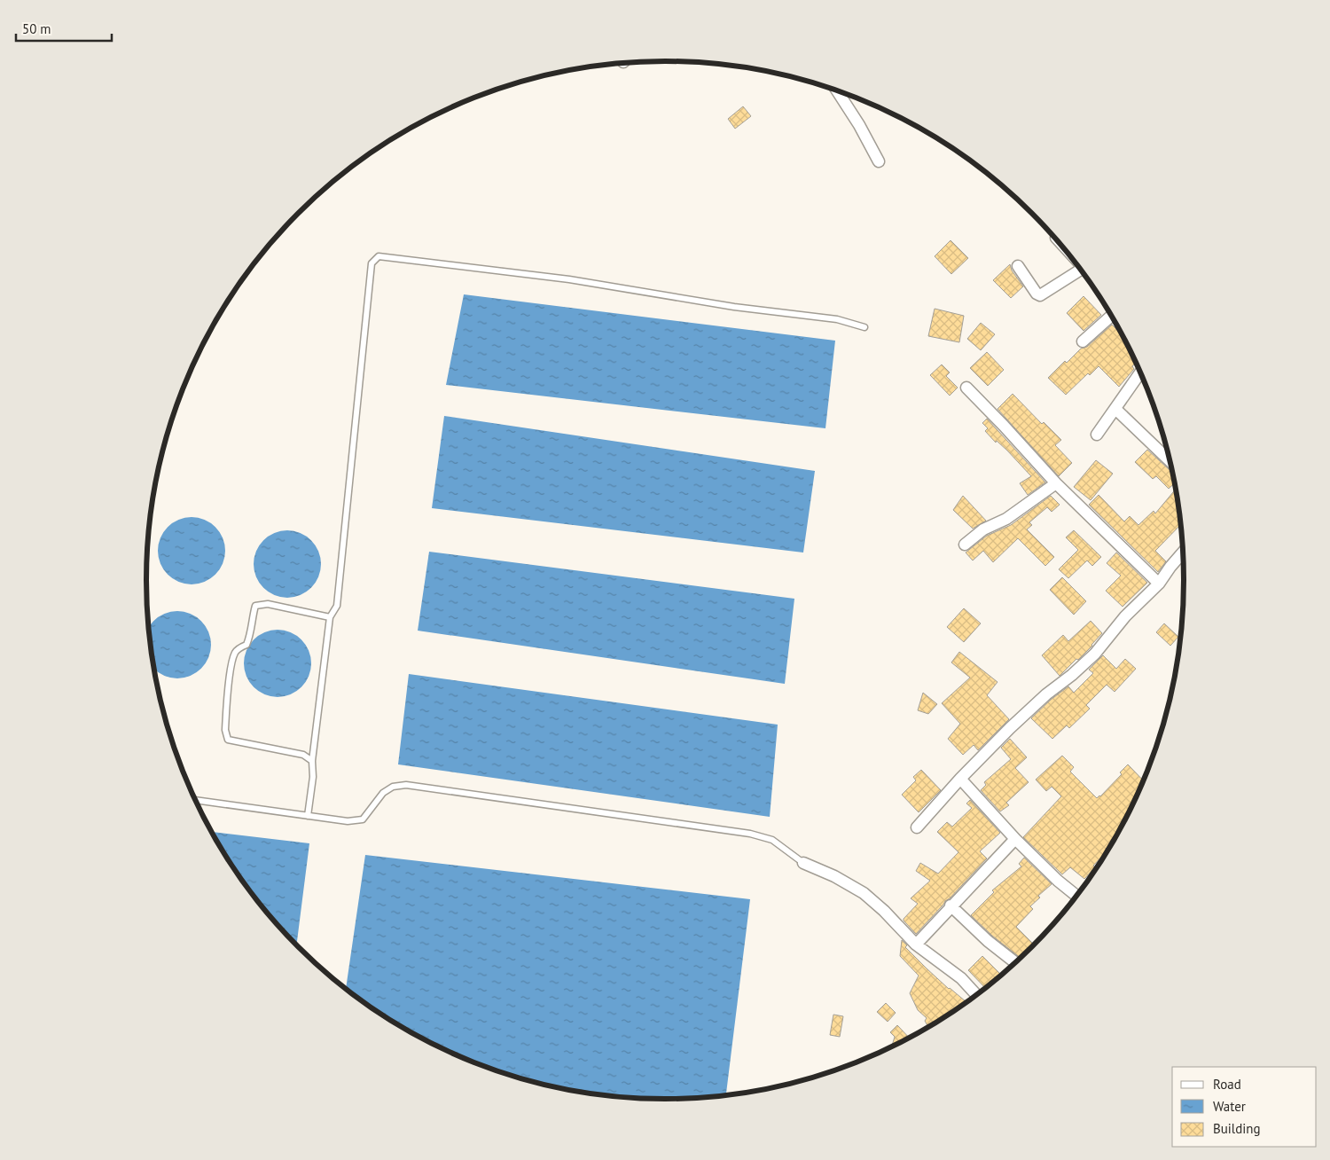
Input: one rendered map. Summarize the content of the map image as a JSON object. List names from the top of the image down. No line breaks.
{"legend":["Road","Water","Building"],"scale_bar":"50 m"}
